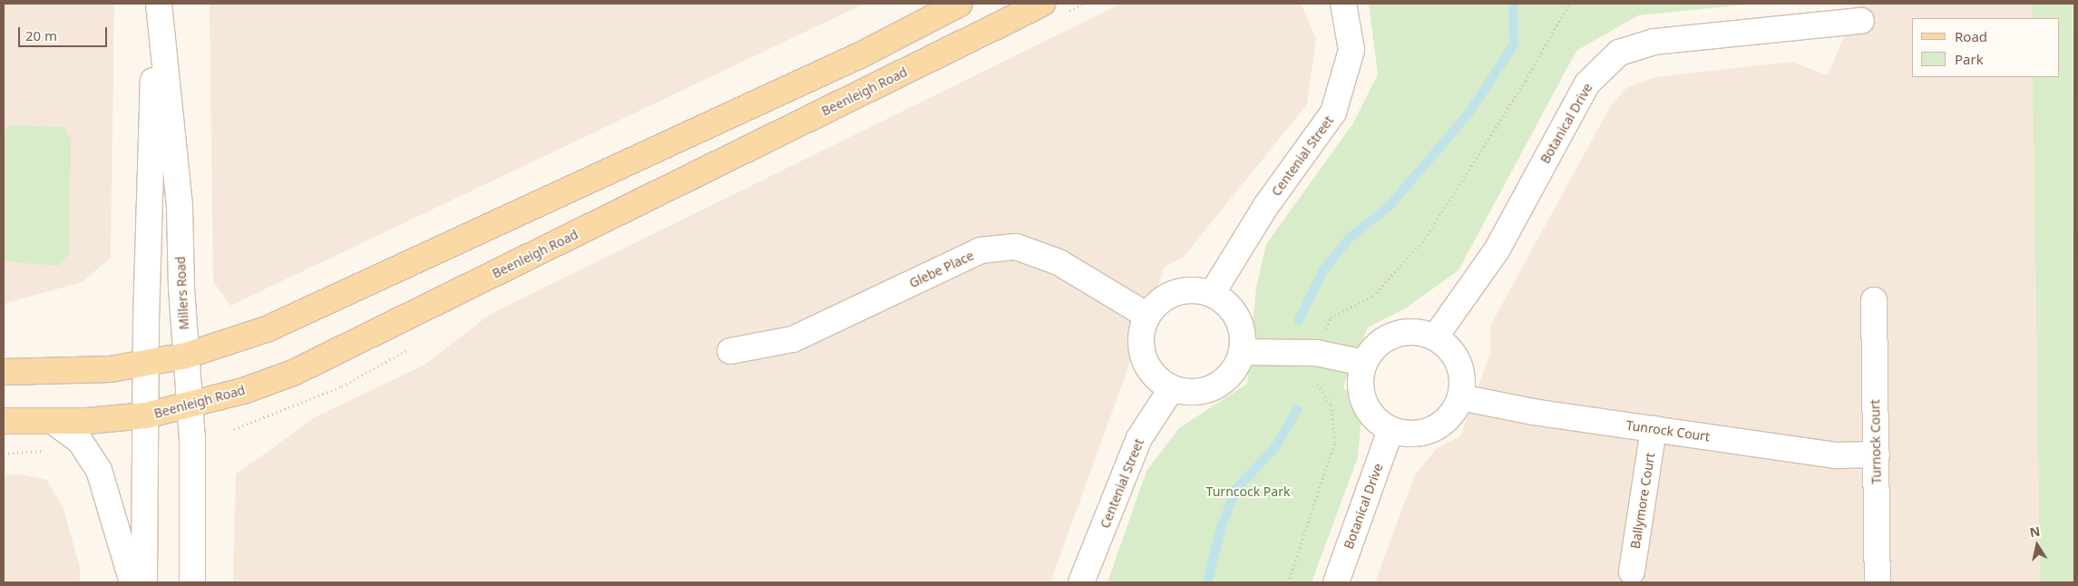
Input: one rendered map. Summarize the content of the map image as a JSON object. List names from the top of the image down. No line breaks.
{"streets":{"main road":["Beenleigh Road"],"street":["Botanical Drive","Centenial Street","Glebe Place","Millers Road","Tunrock Court","Turnock Court","Ballymore Court"]},"crossings":[["Beenleigh Road","Millers Road"],["Botanical Drive","Tunrock Court"],["Centenial Street","Glebe Place"],["Tunrock Court","Turnock Court"],["Tunrock Court","Ballymore Court"]],"parks":["Turncock Park"],"legend":["Road","Park"],"scale_bar":"20 m","north":"top"}
